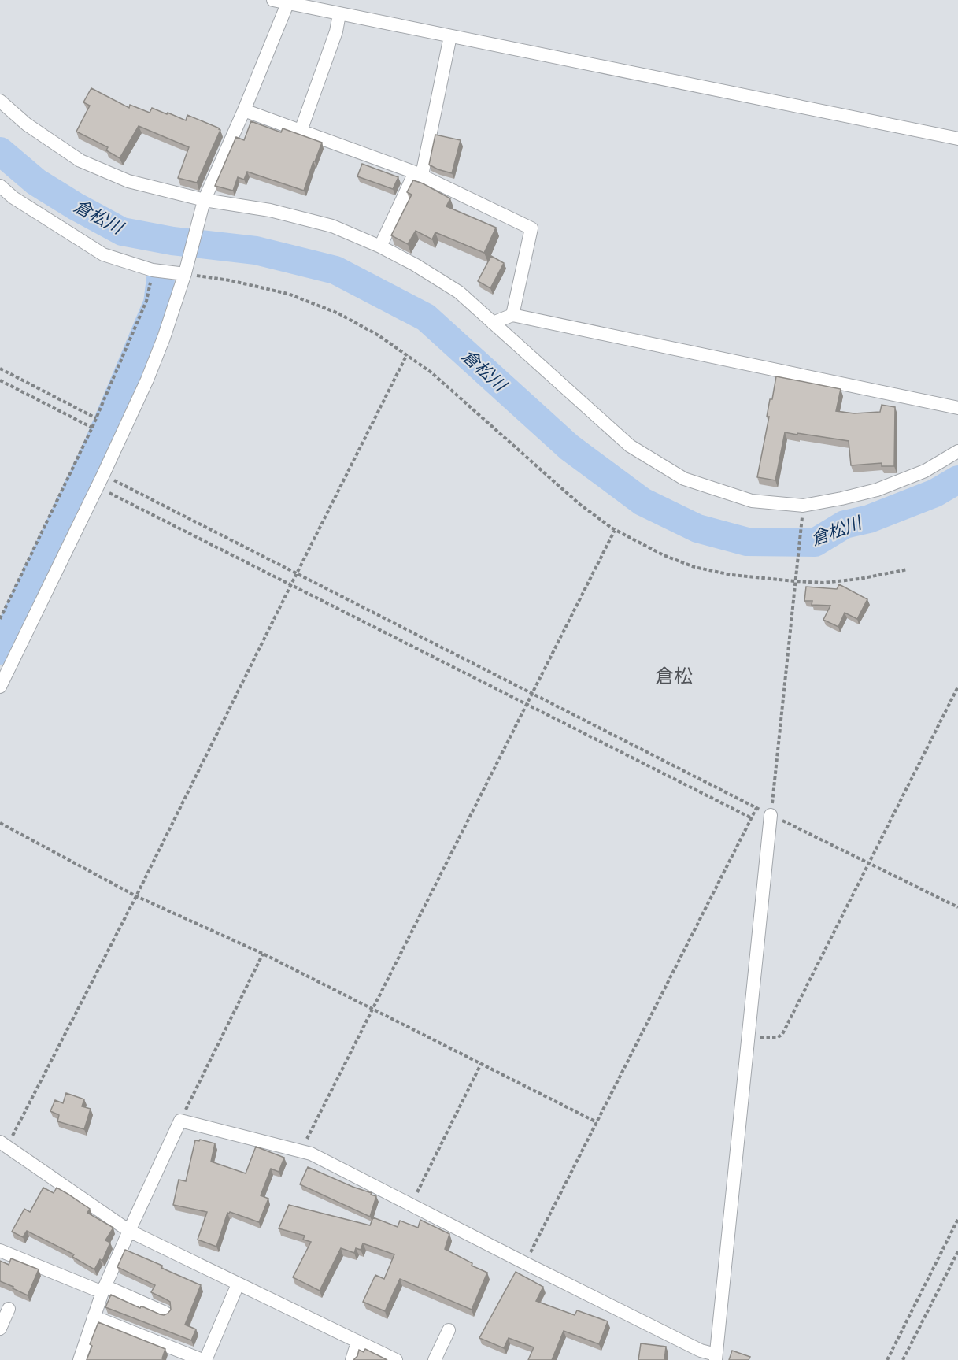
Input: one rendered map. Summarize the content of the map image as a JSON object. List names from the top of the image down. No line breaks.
{"districts":["倉松"],"water":["倉松川"]}
